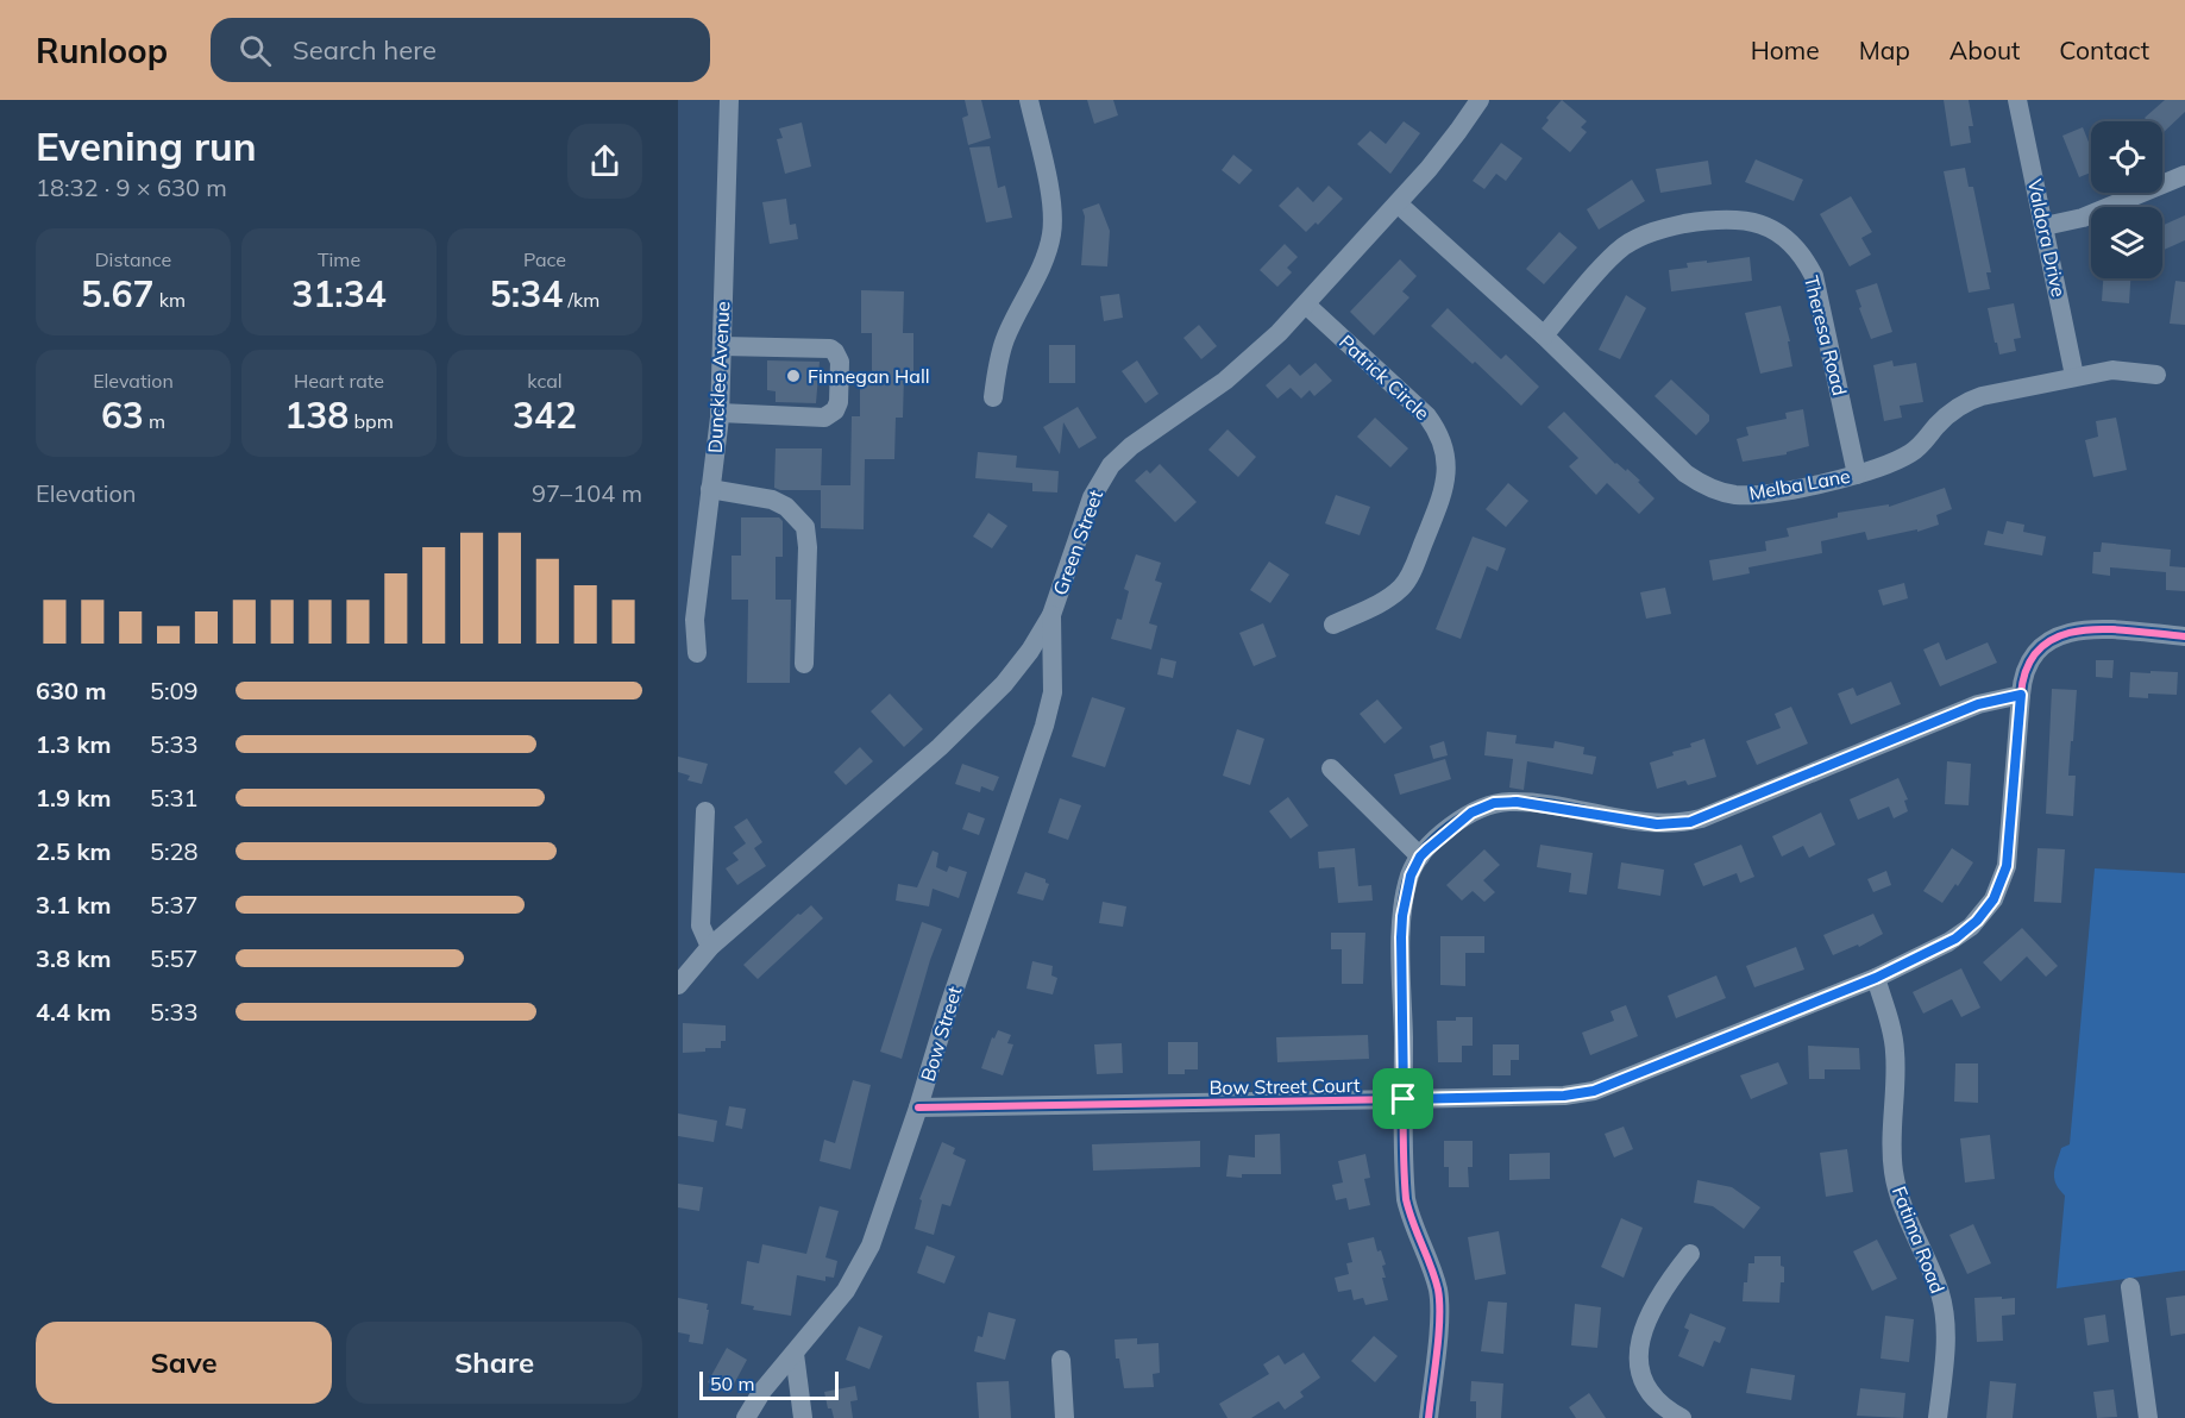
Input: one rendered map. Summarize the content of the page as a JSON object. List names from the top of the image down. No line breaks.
{"streets":{"street":["Valdora Drive","Theresa Road","Duncklee Avenue","Patrick Circle","Melba Lane","Green Street","Bow Street","Bow Street Court","Fatima Road"]},"crossings":[["Valdora Drive","Melba Lane"],["Theresa Road","Melba Lane"],["Patrick Circle","Green Street"],["Melba Lane","Green Street"],["Green Street","Bow Street"],["Bow Street","Bow Street Court"],["Bow Street Court","Fatima Road"]],"places":["Finnegan Hall"],"scale_bar":"50 m","page":{"header":"Runloop","search":"Search here","nav":["Home","Map","About","Contact"],"heading":["Evening run","18:32 · 9 × 630 m"],"stats":[["Distance","5.67 km"],["Time","31:34"],["Pace","5:34 /km"],["Elevation","63 m"],["Heart rate","138 bpm"],["kcal","342"]],"chart":["Elevation","97–104 m"],"list":[{"name":"630 m","note":"5:09"},{"name":"1.3 km","note":"5:33"},{"name":"1.9 km","note":"5:31"},{"name":"2.5 km","note":"5:28"},{"name":"3.1 km","note":"5:37"},{"name":"3.8 km","note":"5:57"},{"name":"4.4 km","note":"5:33"}],"buttons":["Save","Share"],"scale":"50 m"}}
